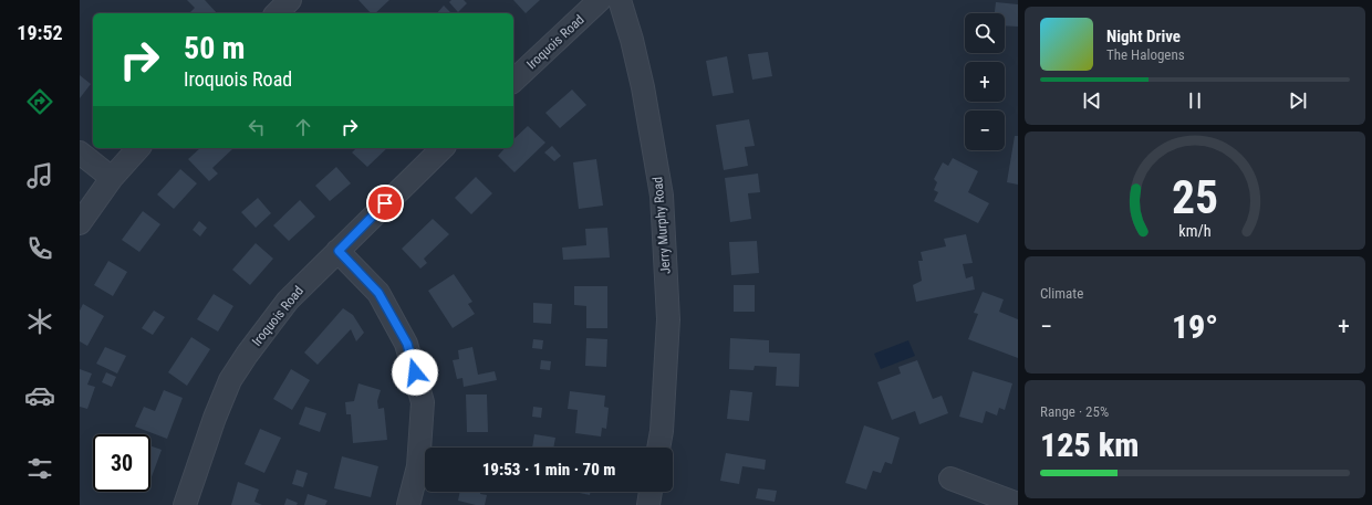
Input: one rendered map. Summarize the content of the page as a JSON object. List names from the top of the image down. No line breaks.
{"streets":{"street":["Iroquois Road","Jerry Murphy Road"]},"page":{"tabs":"19:52","map_buttons":["+","−"],"turn":["50 m","Iroquois Road"],"song":["Night Drive","The Halogens"],"tile":["Climate",["Range · 25%","125 km"]],"heat":["−","19°","+"],"limit":"30","trip":"19:53 · 1 min · 70 m","gauge":["25","km/h"]}}
